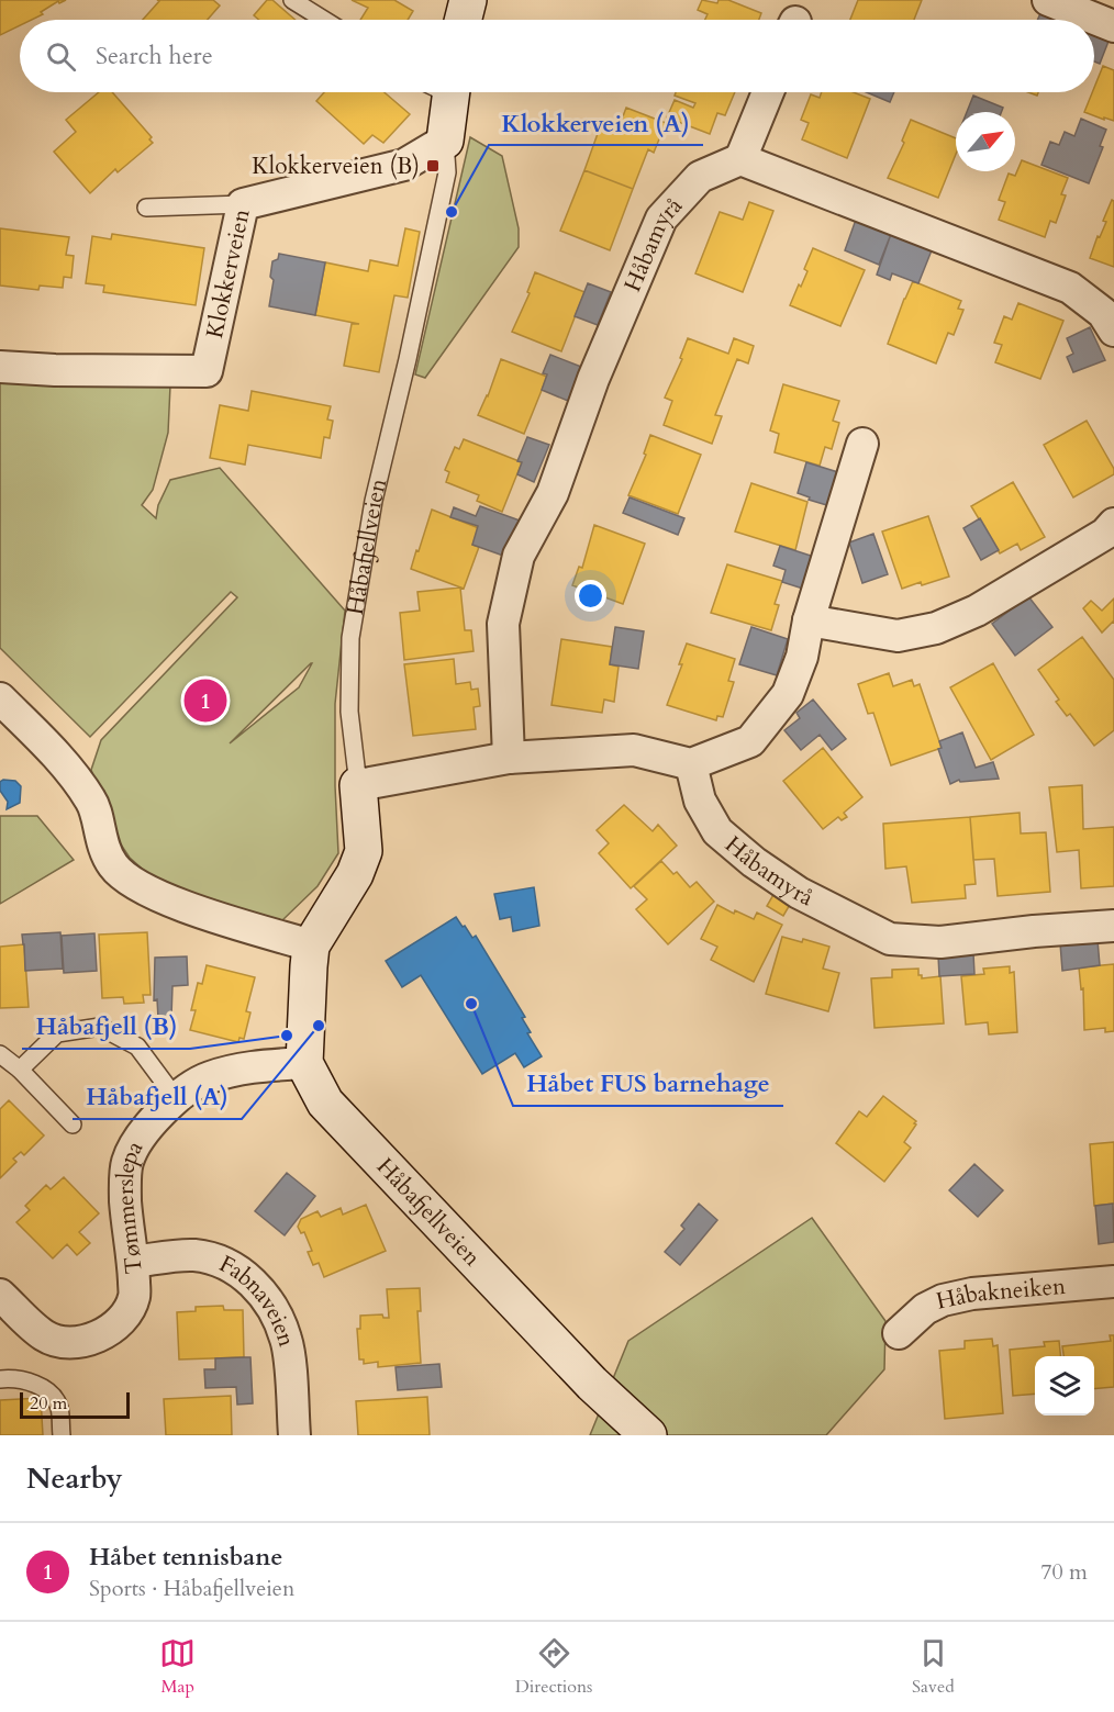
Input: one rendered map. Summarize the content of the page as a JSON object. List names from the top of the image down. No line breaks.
{"streets":{"street":["Håbamyrå","Klokkerveien","Håbafjellveien","Tømmerslepa","Håbakneiken","Fabnaveien"]},"crossings":[["Klokkerveien","Håbafjellveien"],["Håbafjellveien","Tømmerslepa"],["Tømmerslepa","Fabnaveien"]],"places":{"transit":["Klokkerveien (B)"],"other":["Klokkerveien (A)","Håbet FUS barnehage","Håbafjell (A)","Håbafjell (B)"]},"scale_bar":"20 m","north":"top right","page":{"search":"Search here","pins":"1","scale":"20 m","heading":"Nearby","list":[{"mark":"1","name":"Håbet tennisbane","note":"Sports · Håbafjellveien","value":"70 m"}],"nav":["Map","Directions","Saved"]}}
